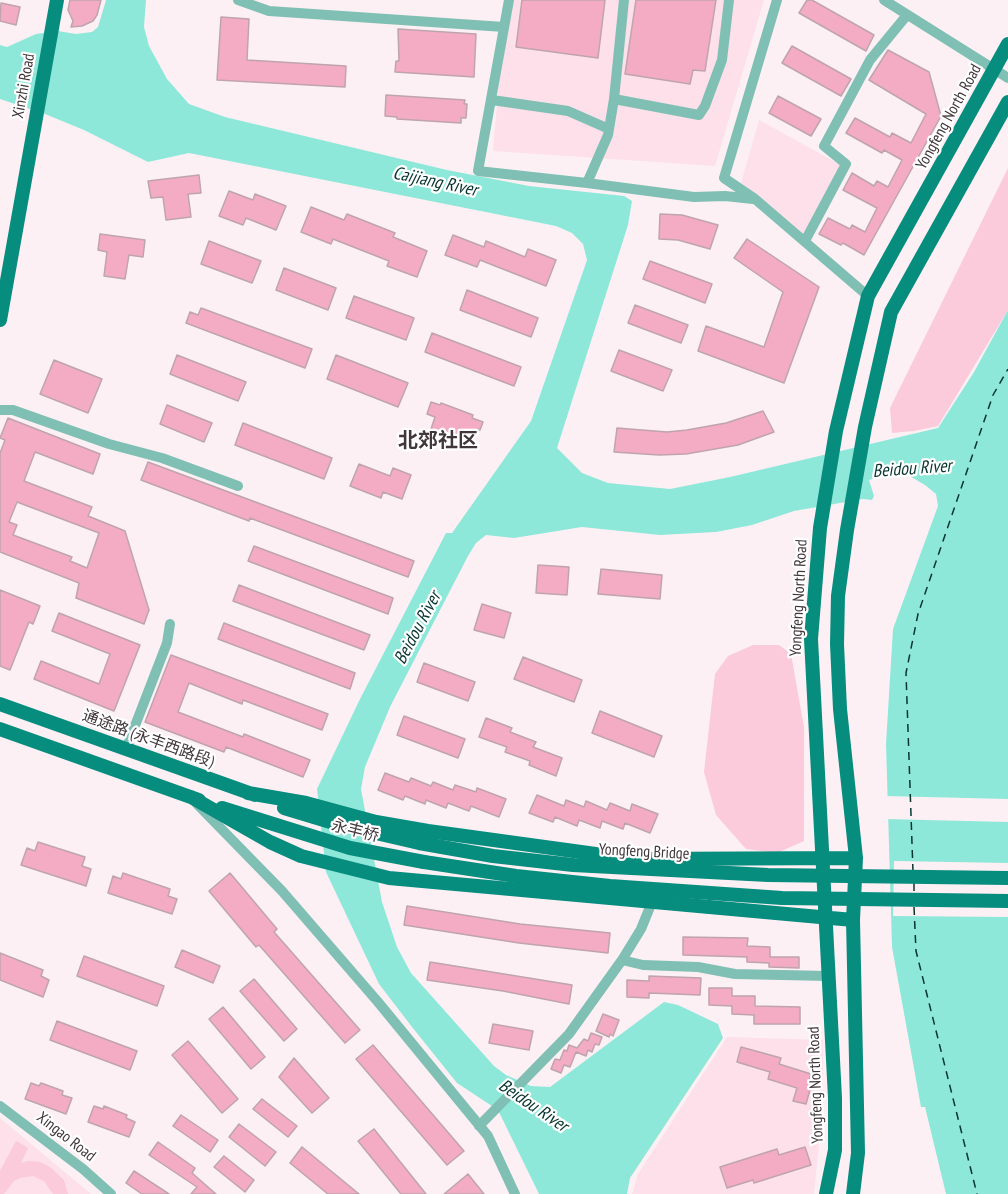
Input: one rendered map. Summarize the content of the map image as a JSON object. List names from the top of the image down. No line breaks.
{"streets":{"main road":["Xinzhi Road","Yongfeng North Road","通途路 (永丰西路段)","Yongfeng Bridge"],"street":["Xingao Road"]},"crossings":[["通途路 (永丰西路段)","Yongfeng Bridge"]],"districts":["北郊社区"],"water":["Caijiang River","Beidou River"]}
